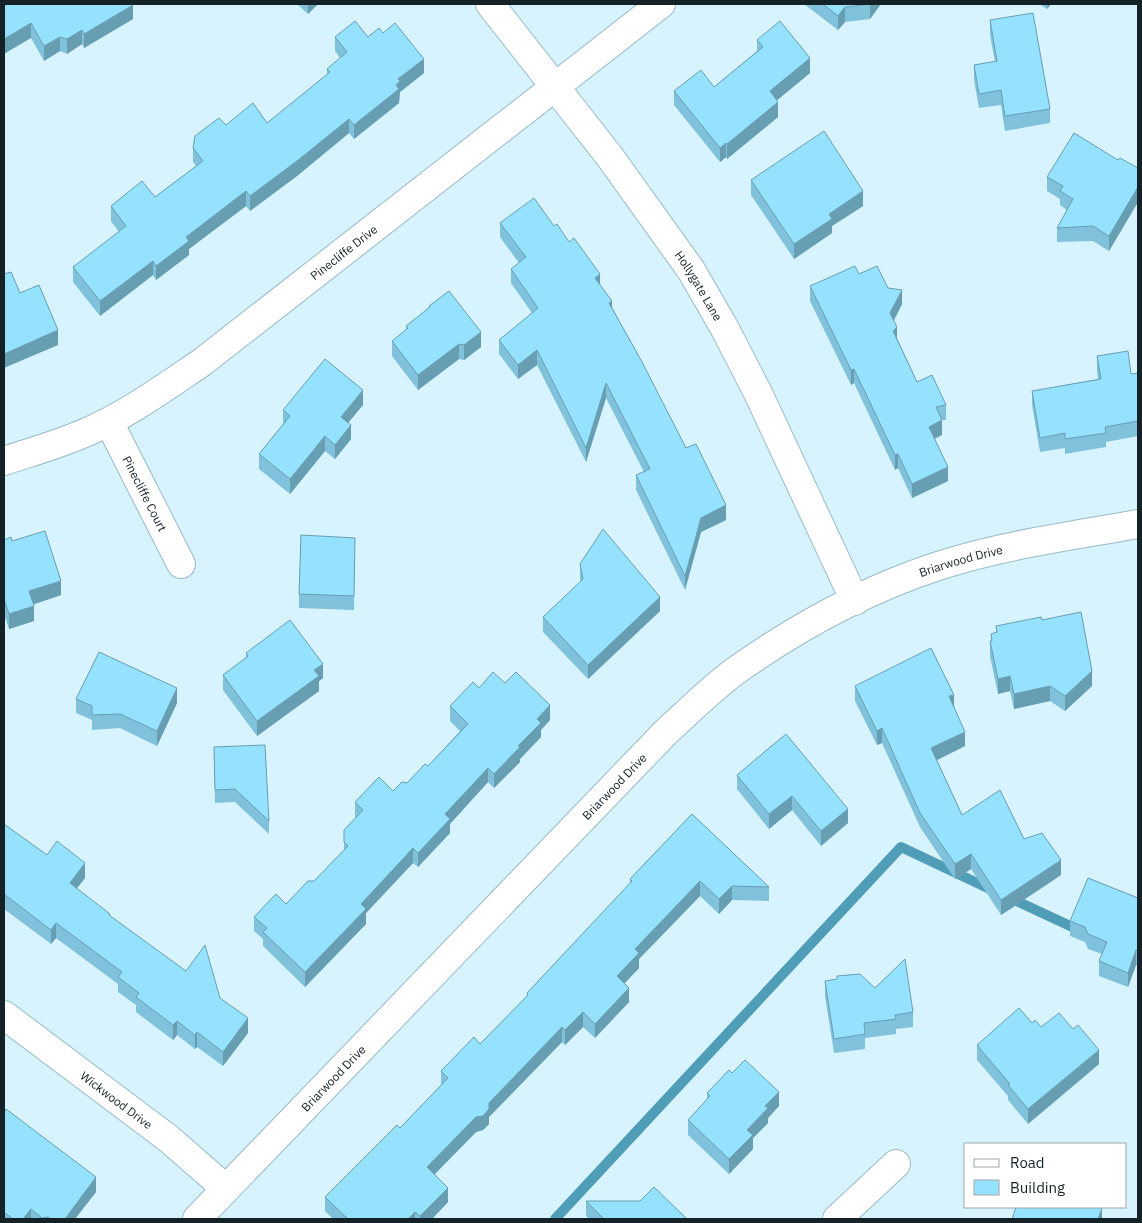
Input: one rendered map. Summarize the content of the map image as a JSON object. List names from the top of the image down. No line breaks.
{"streets":{"street":["Pinecliffe Drive","Hollygate Lane","Pinecliffe Court","Briarwood Drive","Wickwood Drive"]},"crossings":[["Pinecliffe Drive","Hollygate Lane"],["Pinecliffe Drive","Pinecliffe Court"],["Hollygate Lane","Briarwood Drive"],["Briarwood Drive","Wickwood Drive"]],"legend":["Road","Building"]}
